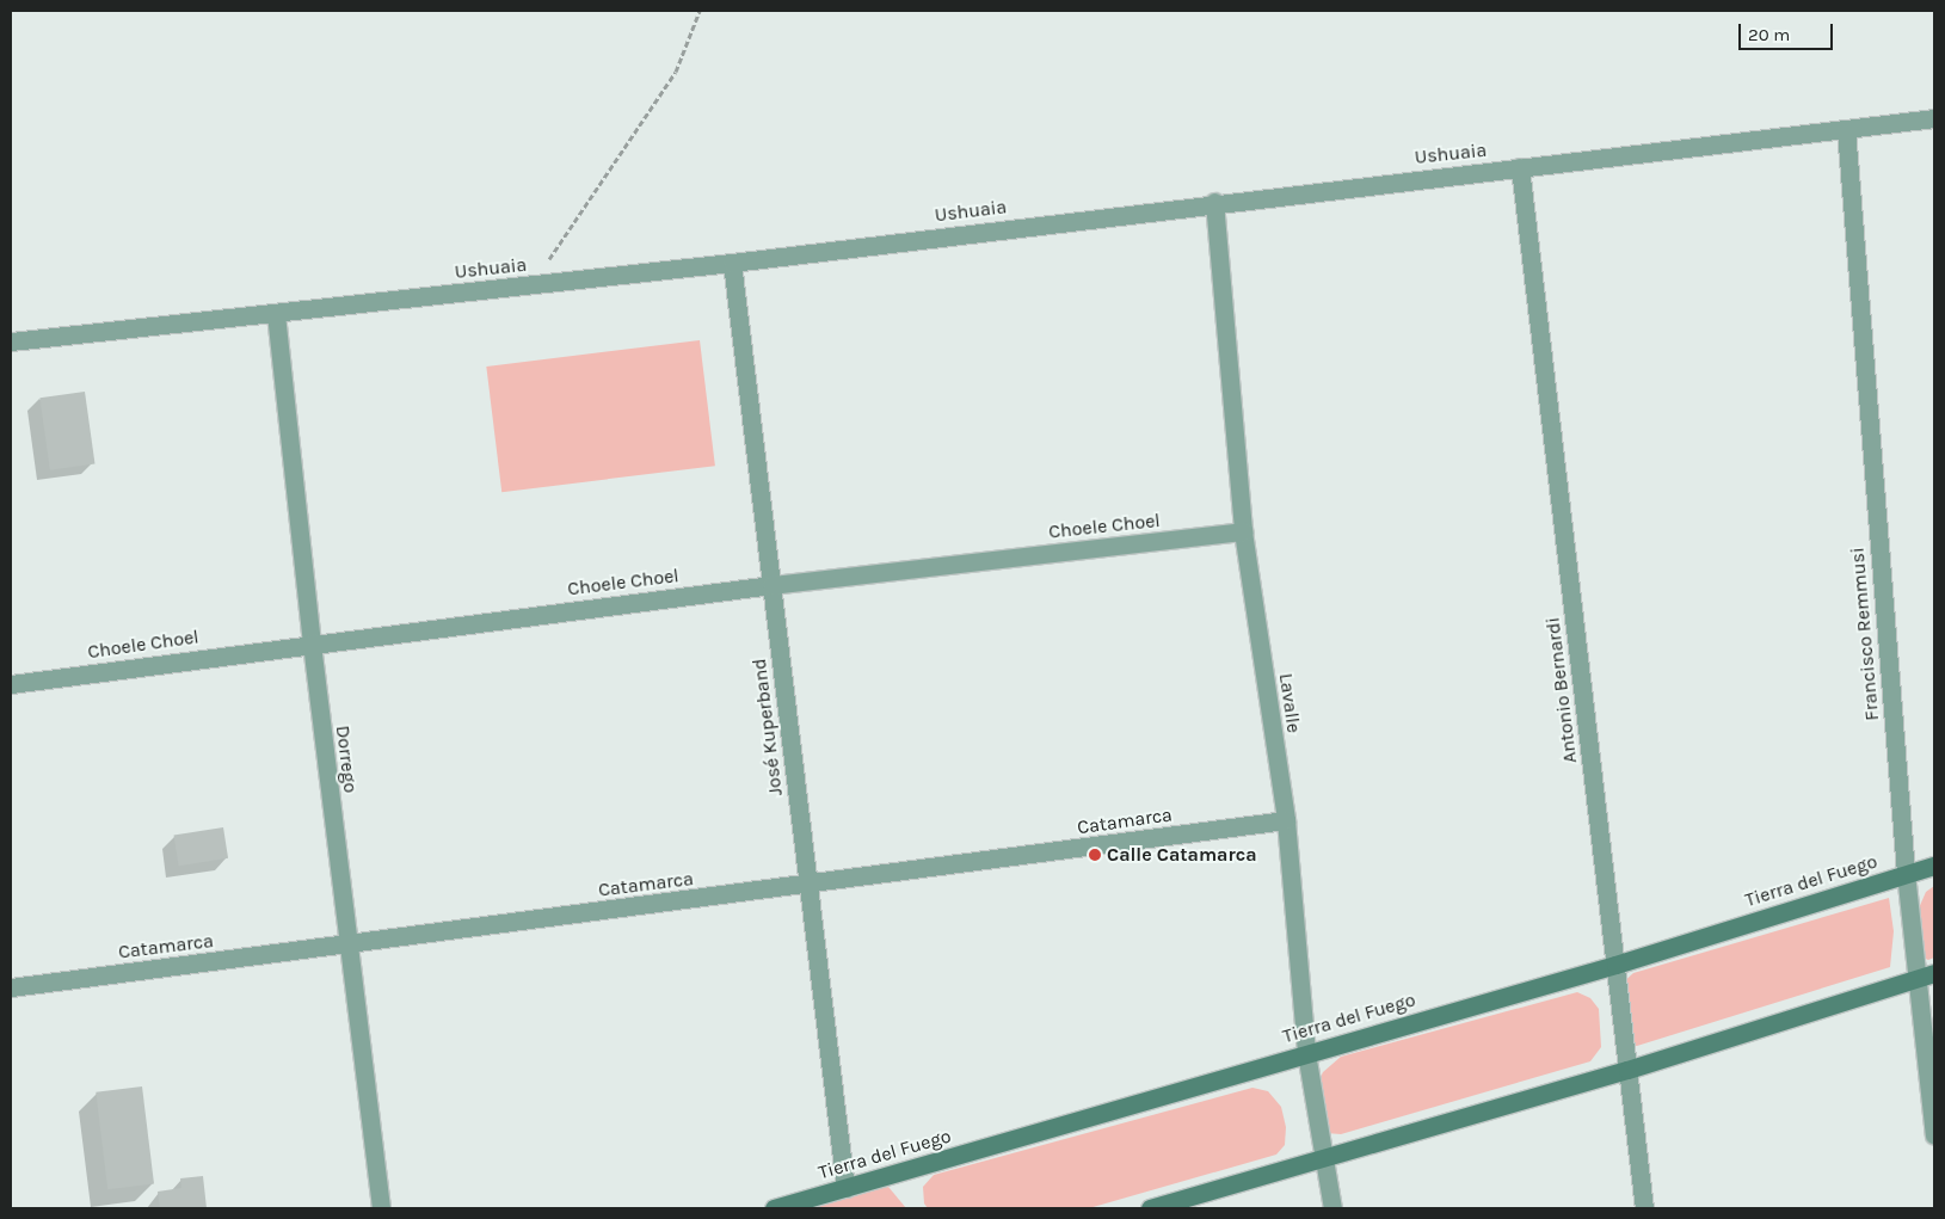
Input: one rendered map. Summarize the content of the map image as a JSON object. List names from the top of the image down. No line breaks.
{"streets":{"street":["Ushuaia","Choele Choel","Francisco Remmusi","Antonio Bernardi","Lavalle","José Kuperband","Dorrego","Catamarca","Tierra del Fuego"]},"crossings":[["Ushuaia","Francisco Remmusi"],["Ushuaia","Antonio Bernardi"],["Ushuaia","Lavalle"],["Ushuaia","José Kuperband"],["Ushuaia","Dorrego"],["Choele Choel","Lavalle"],["Choele Choel","José Kuperband"],["Choele Choel","Dorrego"],["Francisco Remmusi","Tierra del Fuego"],["Antonio Bernardi","Tierra del Fuego"],["Lavalle","Catamarca"],["Lavalle","Tierra del Fuego"],["José Kuperband","Catamarca"],["José Kuperband","Tierra del Fuego"],["Dorrego","Catamarca"]],"places":["Calle Catamarca"],"scale_bar":"20 m"}
